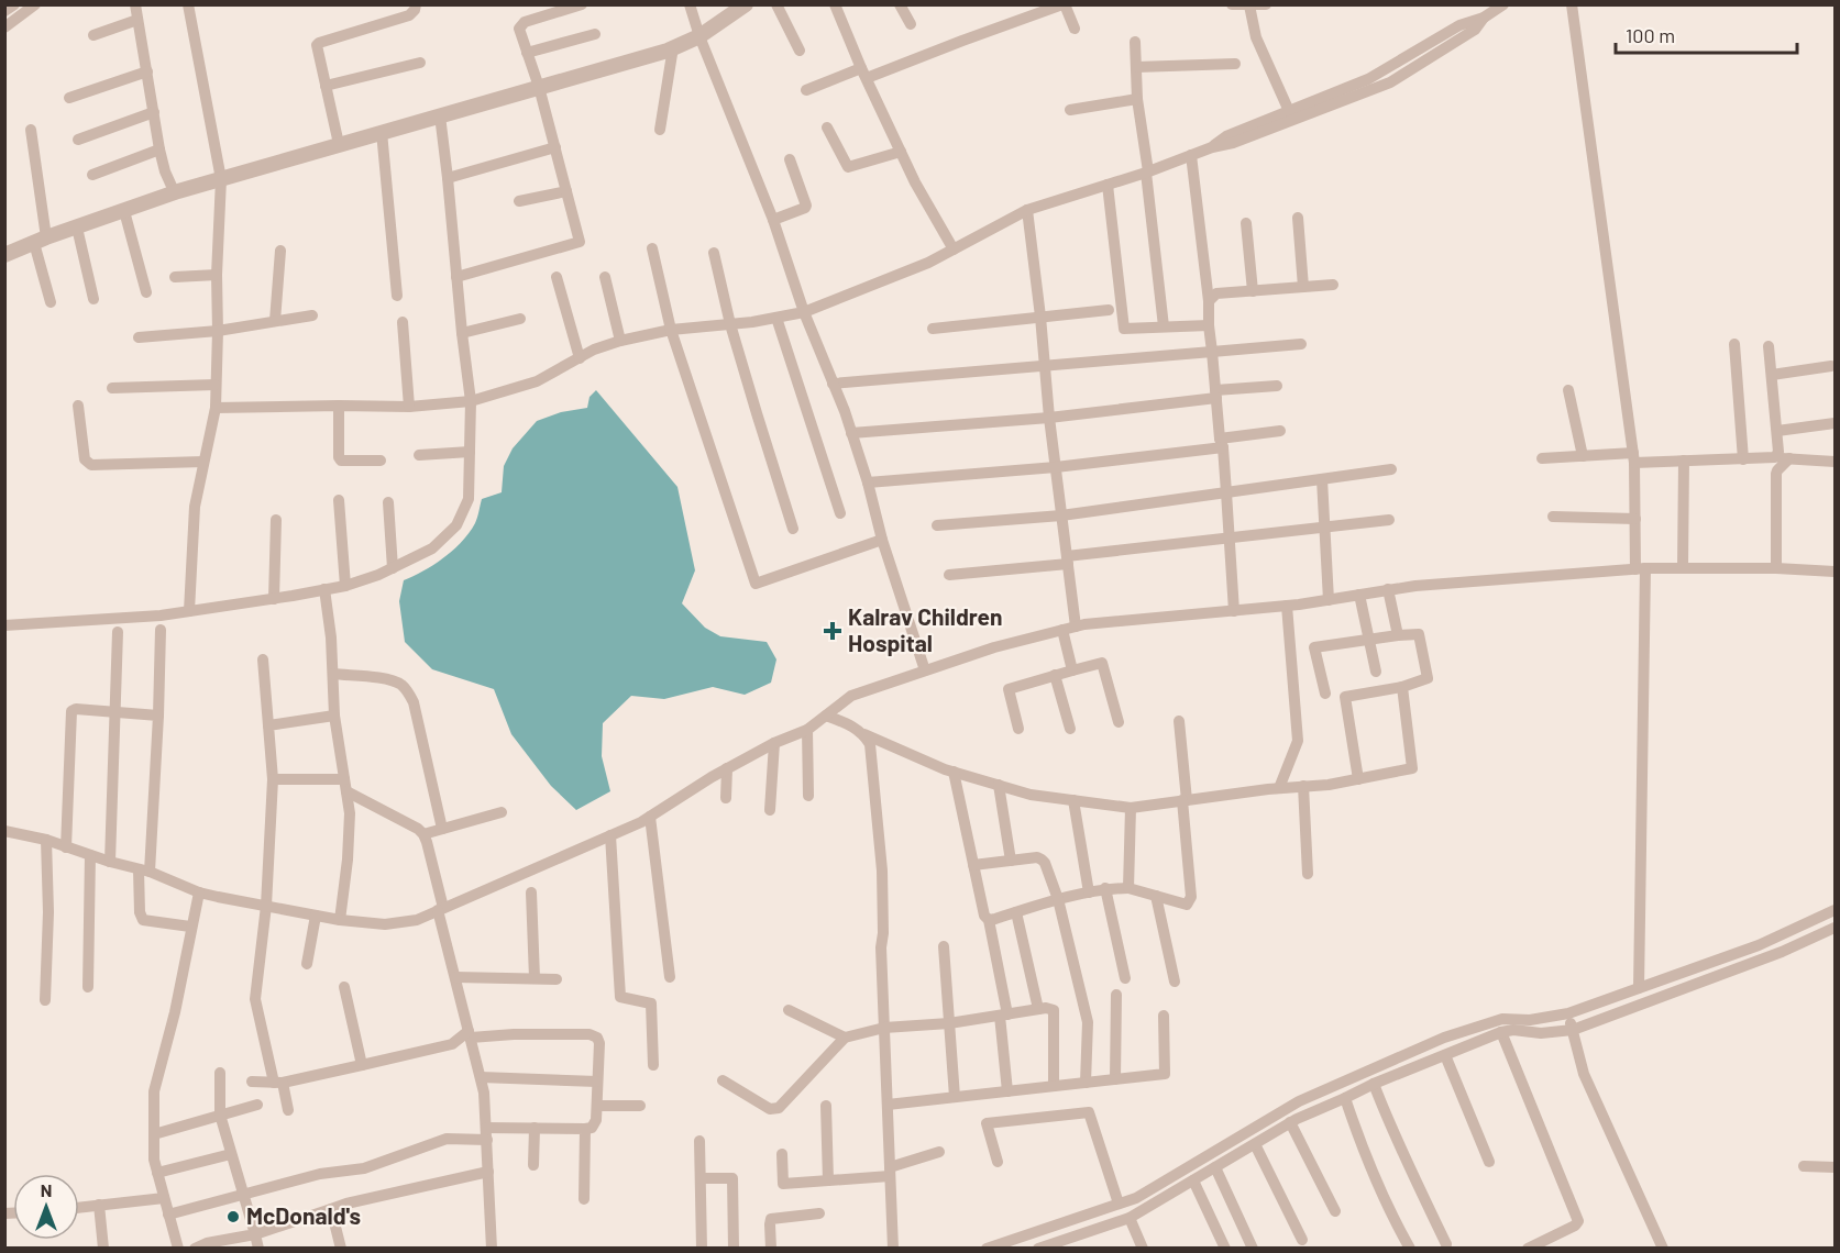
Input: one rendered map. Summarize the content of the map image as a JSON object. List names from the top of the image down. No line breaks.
{"places":{"health":["Kalrav Children Hospital"],"other":["McDonald's"]},"scale_bar":"100 m","north":"top"}
